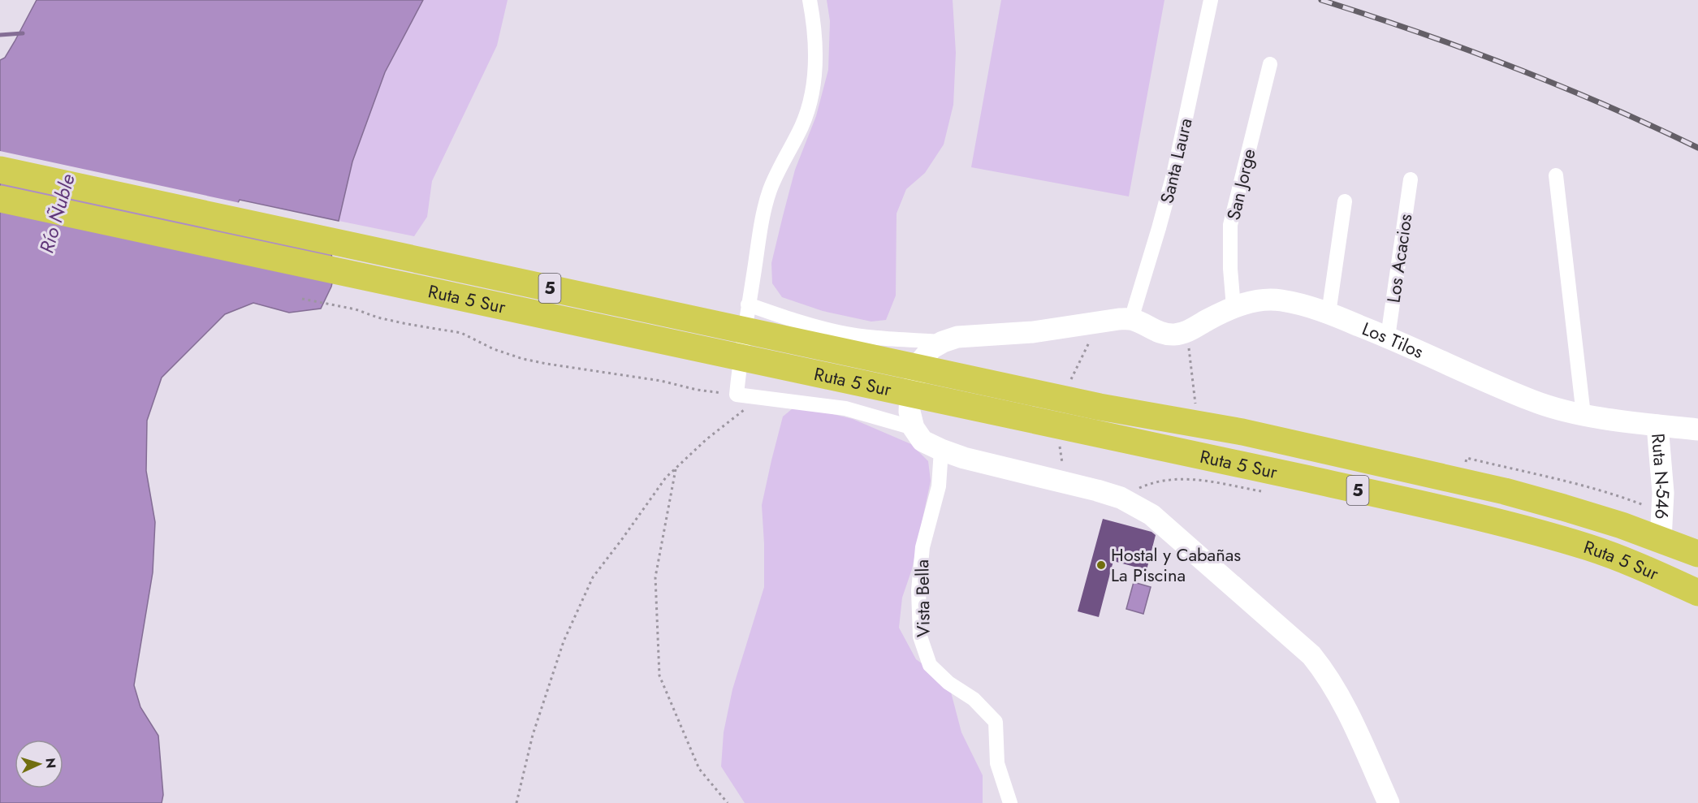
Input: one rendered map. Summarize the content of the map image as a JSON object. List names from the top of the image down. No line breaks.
{"streets":{"highway":["5","Ruta 5 Sur"],"street":["Santa Laura","San Jorge","Los Acacios","Los Tilos","Ruta N-546","Vista Bella"]},"crossings":[["Santa Laura","Los Tilos"],["San Jorge","Los Tilos"],["Los Acacios","Los Tilos"],["Ruta 5 Sur","Ruta N-546"],["Los Tilos","Ruta N-546"]],"water":["Río Ñuble"],"places":["Hostal y Cabañas La Piscina"],"north":"right"}
